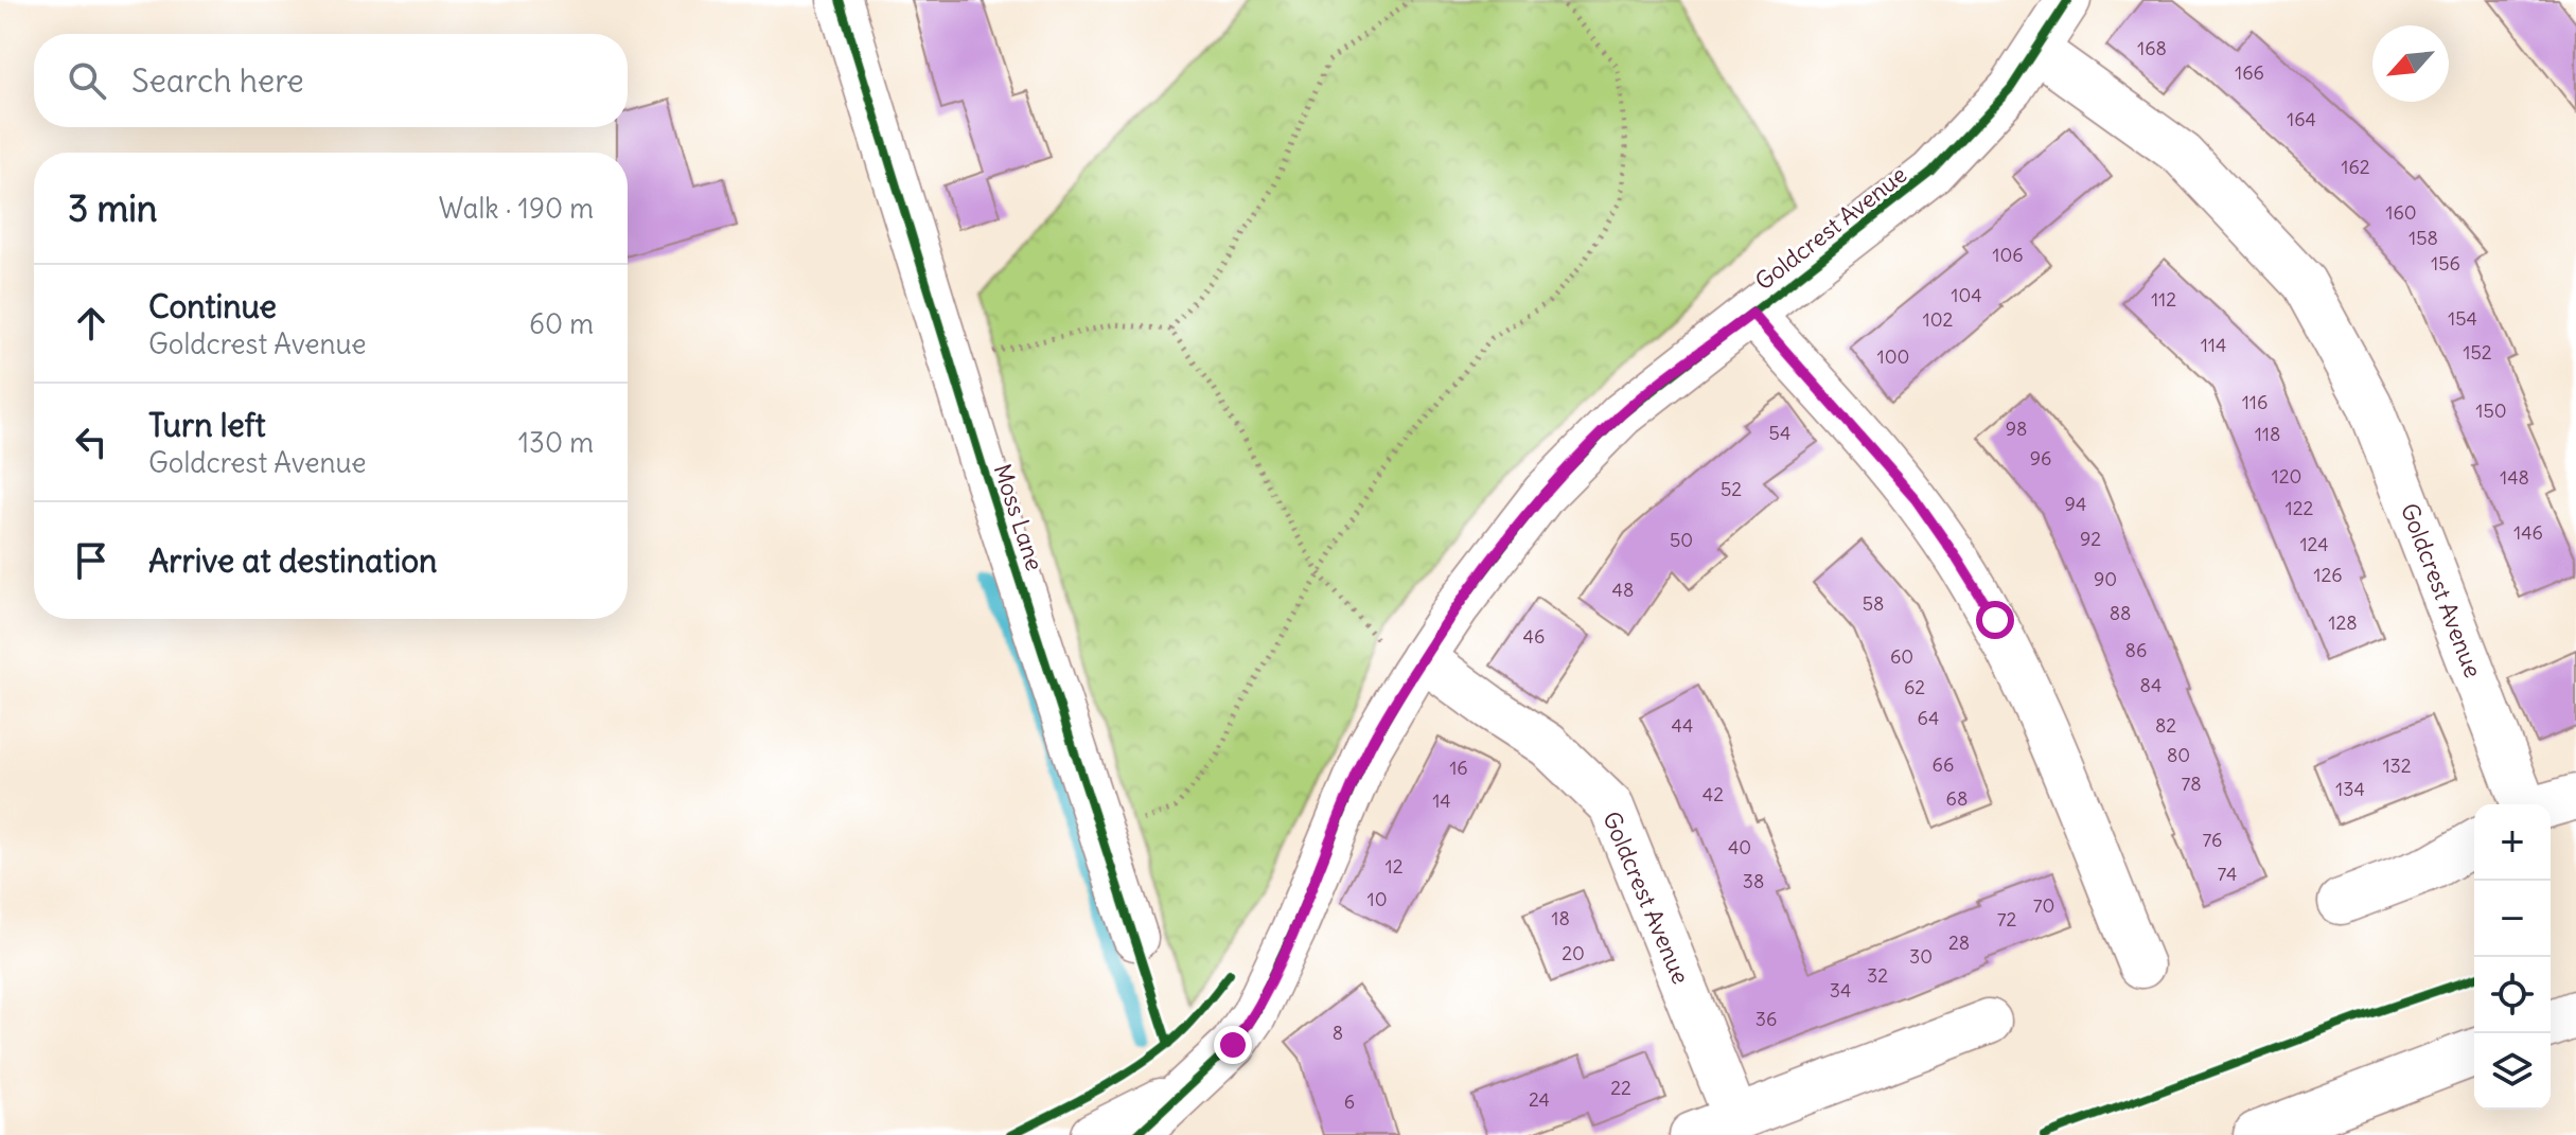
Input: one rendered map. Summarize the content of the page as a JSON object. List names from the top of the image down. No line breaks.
{"streets":{"street":["Goldcrest Avenue","Moss Lane"]},"house_numbers":["168","166","164","162","160","158","106","156","104","112","154","102","114","152","100","116","150","98","54","118","96","120","148","52","94","122","146","92","50","124","126","90","48","58","88","128","46","86","60","84","62","64","44","82","80","66","132","16","78","134","42","68","14","76","40","12","74","38","10","70","18","72","28","20","30","32","34","36","8","22","24","6"],"north":"bottom left","page":{"search":"Search here","heading":["3 min","Walk · 190 m"],"list":[["Continue","Goldcrest Avenue","60 m"],["Turn left","Goldcrest Avenue","130 m"],"Arrive at destination"],"map_buttons":["+","−"]}}
